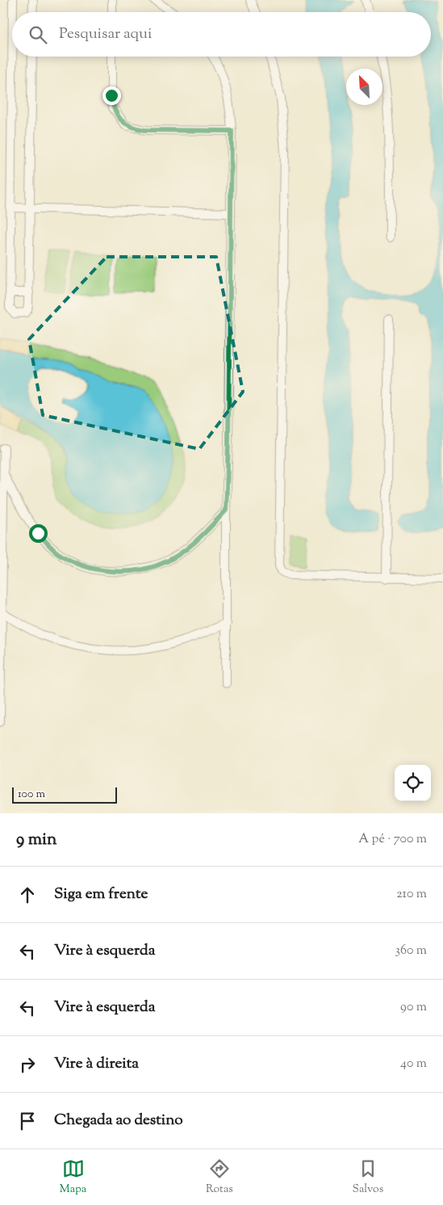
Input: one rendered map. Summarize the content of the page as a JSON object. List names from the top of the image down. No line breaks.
{"scale_bar":"100 m","north":"top left","page":{"search":"Pesquisar aqui","scale":"100 m","heading":["9 min","A pé · 700 m"],"list":[["Siga em frente","210 m"],["Vire à esquerda","360 m"],["Vire à esquerda","90 m"],["Vire à direita","40 m"],"Chegada ao destino"],"nav":["Mapa","Rotas","Salvos"]}}
